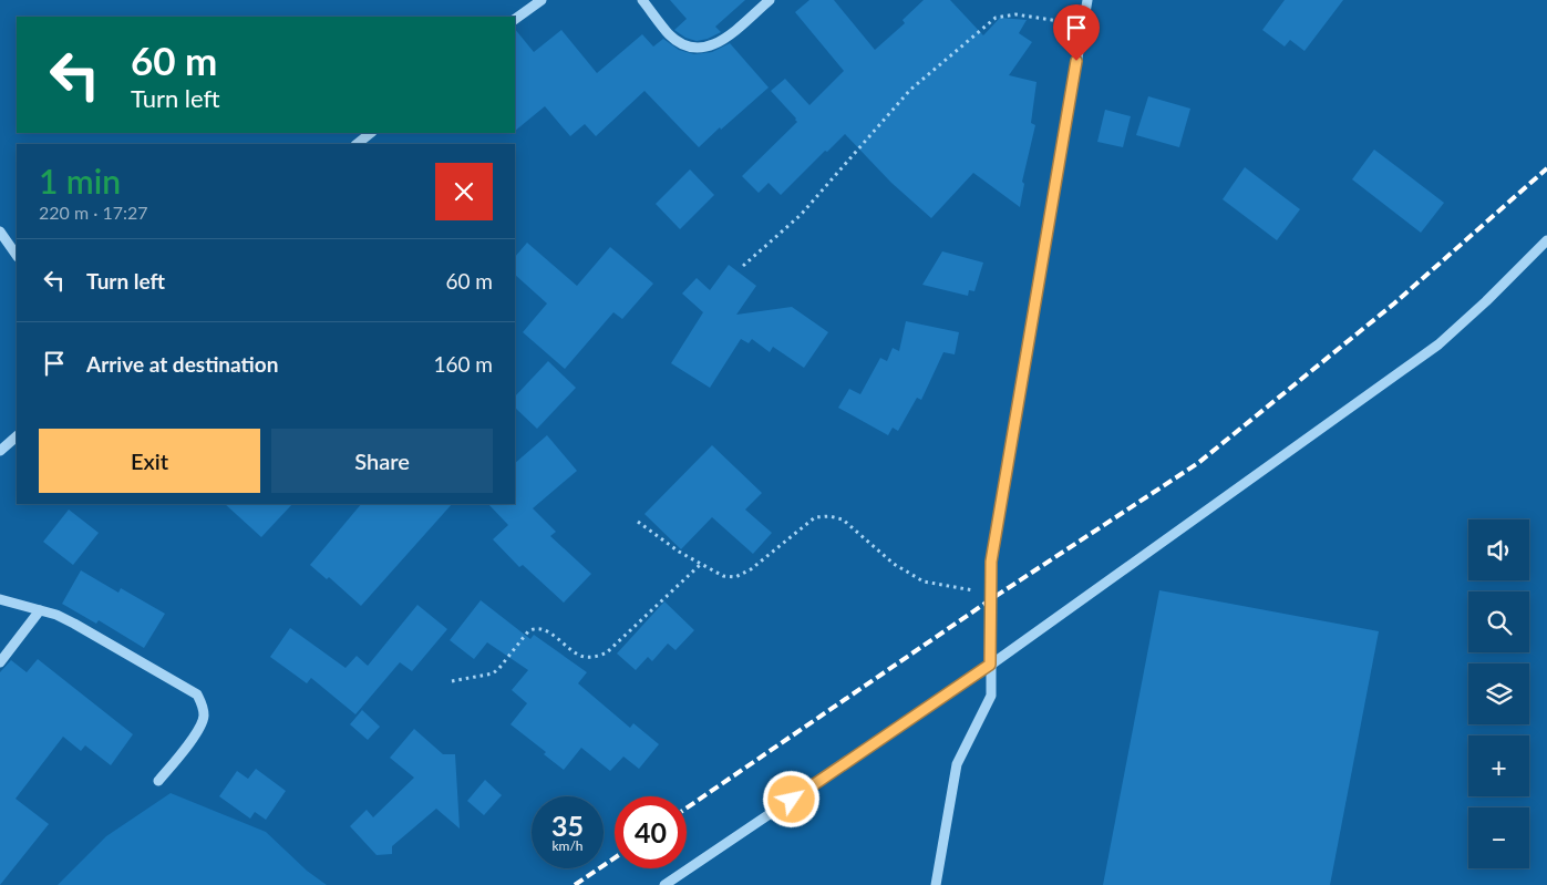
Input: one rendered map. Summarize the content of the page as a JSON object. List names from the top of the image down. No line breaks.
{"page":{"turn":["60 m","Turn left"],"heading":["1 min","220 m · 17:27"],"list":[{"name":"Turn left","value":"60 m"},{"name":"Arrive at destination","value":"160 m"}],"buttons":["Exit","Share"],"map_buttons":["+","−"],"speed":"35 km/h","limit":"40"}}
